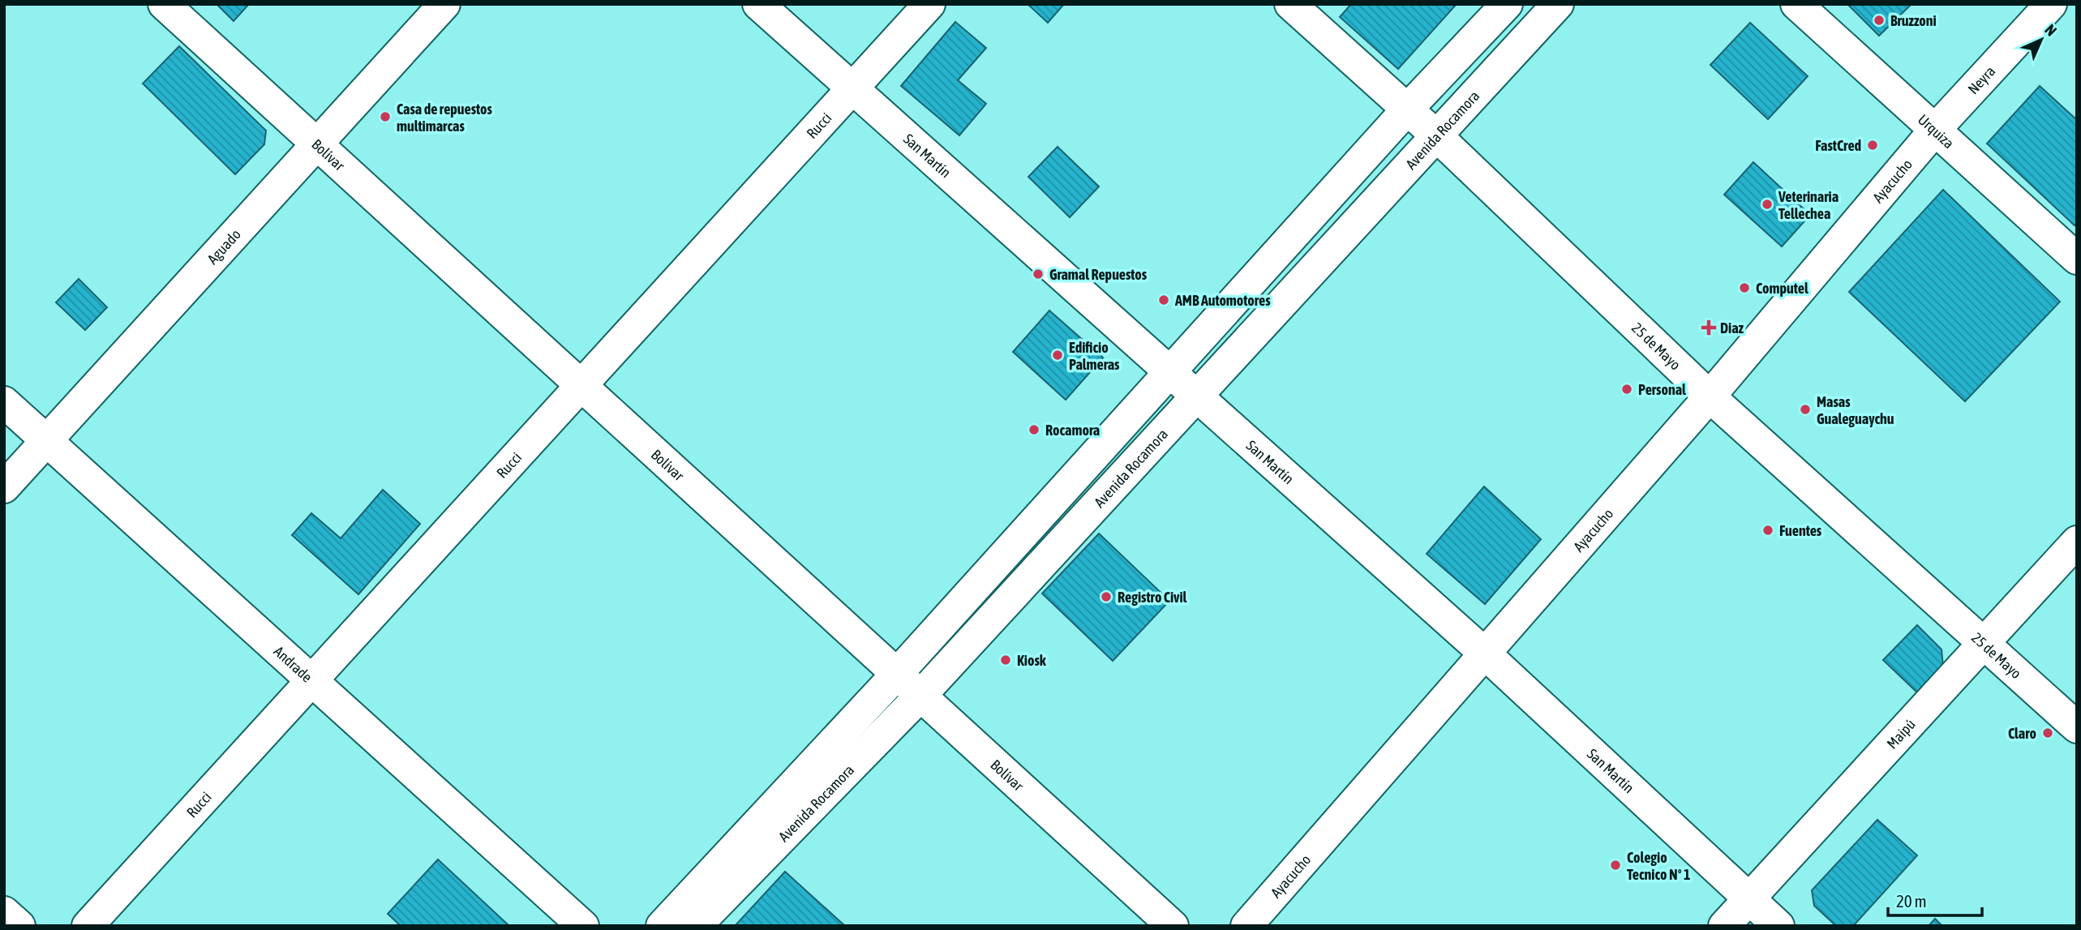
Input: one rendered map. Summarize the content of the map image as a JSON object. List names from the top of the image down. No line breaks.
{"streets":{"street":["Neyra","Rucci","Avenida Rocamora","Urquiza","Bolívar","San Martín","Ayacucho","Aguado","25 de Mayo","Andrade","Maipú"]},"crossings":[["Neyra","Urquiza"],["Neyra","Ayacucho"],["Rucci","Bolívar"],["Rucci","San Martín"],["Rucci","Andrade"],["Avenida Rocamora","Bolívar"],["Avenida Rocamora","San Martín"],["Avenida Rocamora","25 de Mayo"],["Urquiza","Ayacucho"],["Bolívar","Aguado"],["San Martín","Ayacucho"],["San Martín","Maipú"],["Ayacucho","25 de Mayo"],["Aguado","Andrade"],["25 de Mayo","Maipú"]],"places":{"other":["Bruzzoni","Casa de repuestos multimarcas","FastCred","Veterinaria Tellechea","Gramal Repuestos","Computel","AMB Automotores","Edificio Palmeras","Personal","Masas Gualeguaychu","Rocamora","Fuentes","Registro Civil","Kiosk","Claro","Colegio Tecnico Nº 1"],"health":["Diaz"]},"scale_bar":"20 m","north":"top right"}
